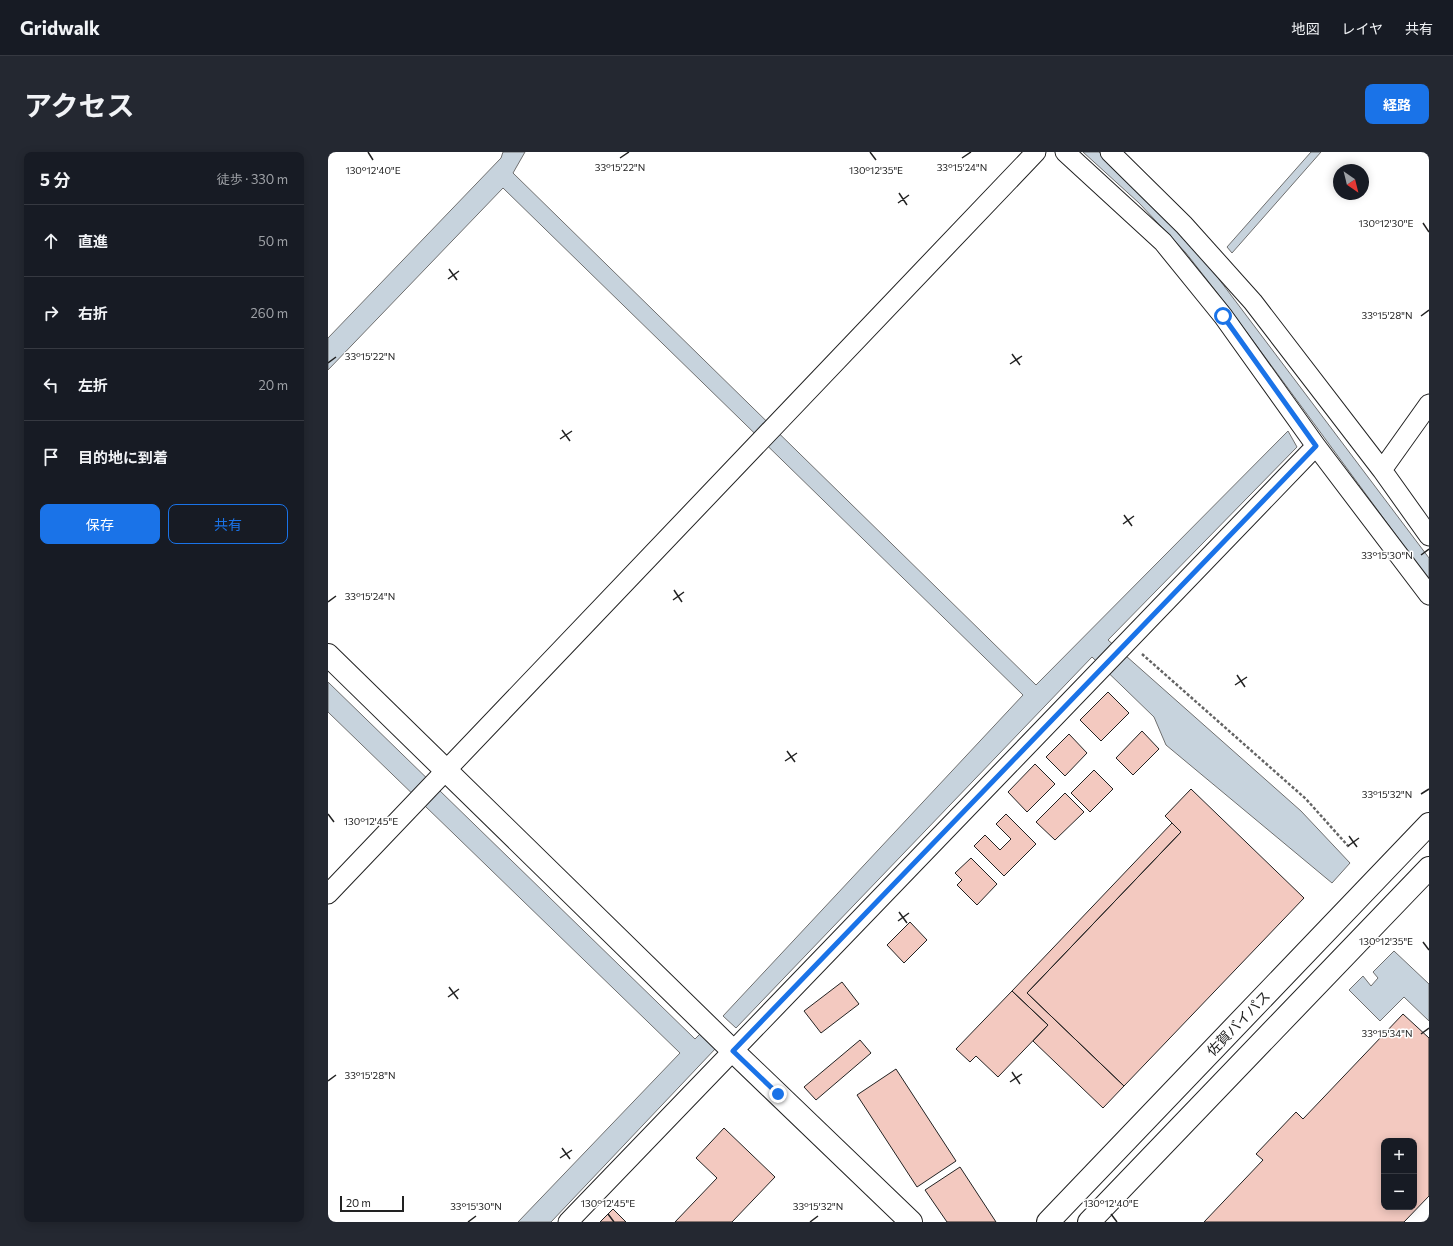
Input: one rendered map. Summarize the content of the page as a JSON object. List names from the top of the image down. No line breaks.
{"streets":{"main road":["佐賀バイパス"]},"scale_bar":"20 m","north":"bottom right","page":{"header":"Gridwalk","nav":["地図","レイヤ","共有"],"title":"アクセス","buttons":["経路",["保存","共有"]],"heading":["5 分","徒歩 · 330 m"],"list":[["直進","50 m"],["右折","260 m"],["左折","20 m"],"目的地に到着"],"map_buttons":["+","−"],"scale":"20 m"},"coordinates":["33°15'22\"N","33°15'24\"N","130°12'40\"E","130°12'35\"E","130°12'30\"E","33°15'28\"N","33°15'30\"N","33°15'32\"N","130°12'45\"E","33°15'34\"N"]}
